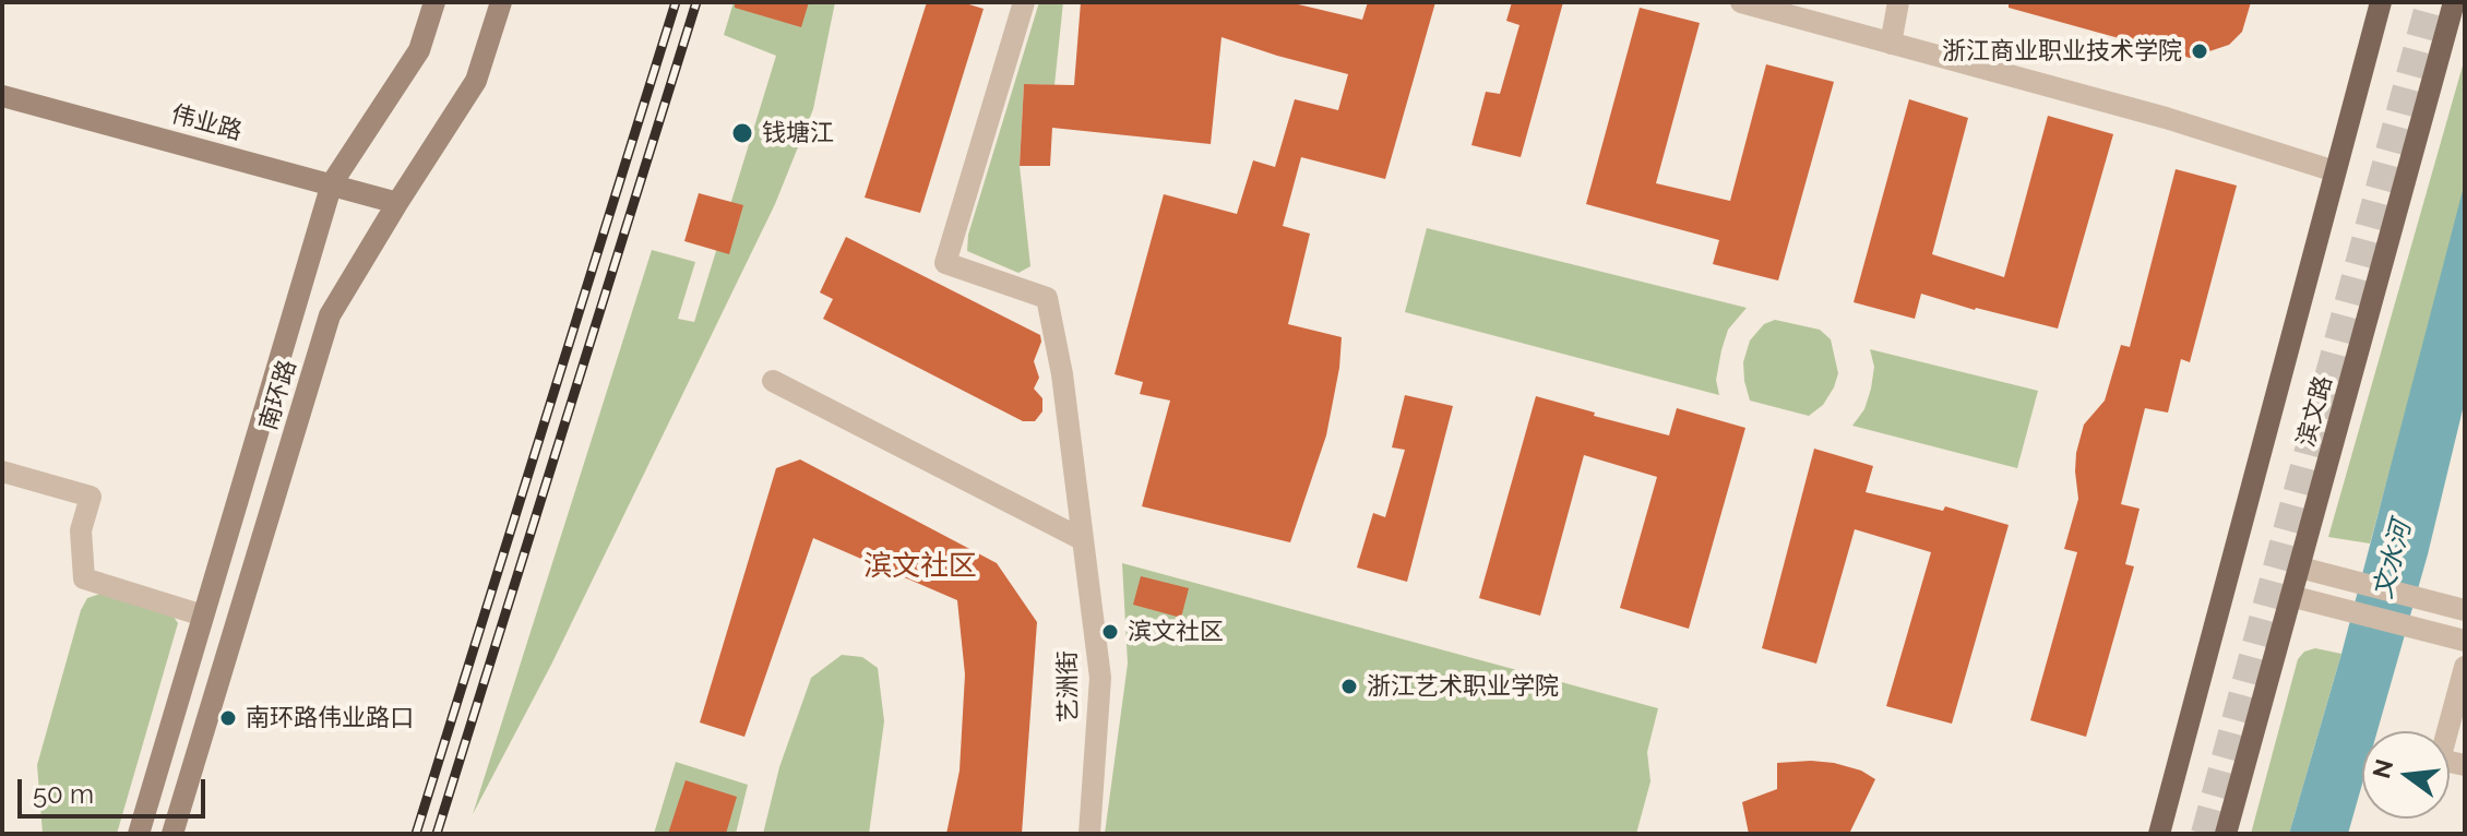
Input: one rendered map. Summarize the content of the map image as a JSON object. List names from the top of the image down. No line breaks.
{"streets":{"main road":["伟业路","南环路","滨文路"],"street":["艺洲街"]},"crossings":[["伟业路","南环路"]],"districts":["滨文社区"],"water":["文水河"],"places":["浙江商业职业技术学院","钱塘江","滨文社区","浙江艺术职业学院","南环路伟业路口"],"scale_bar":"50 m","north":"left"}
